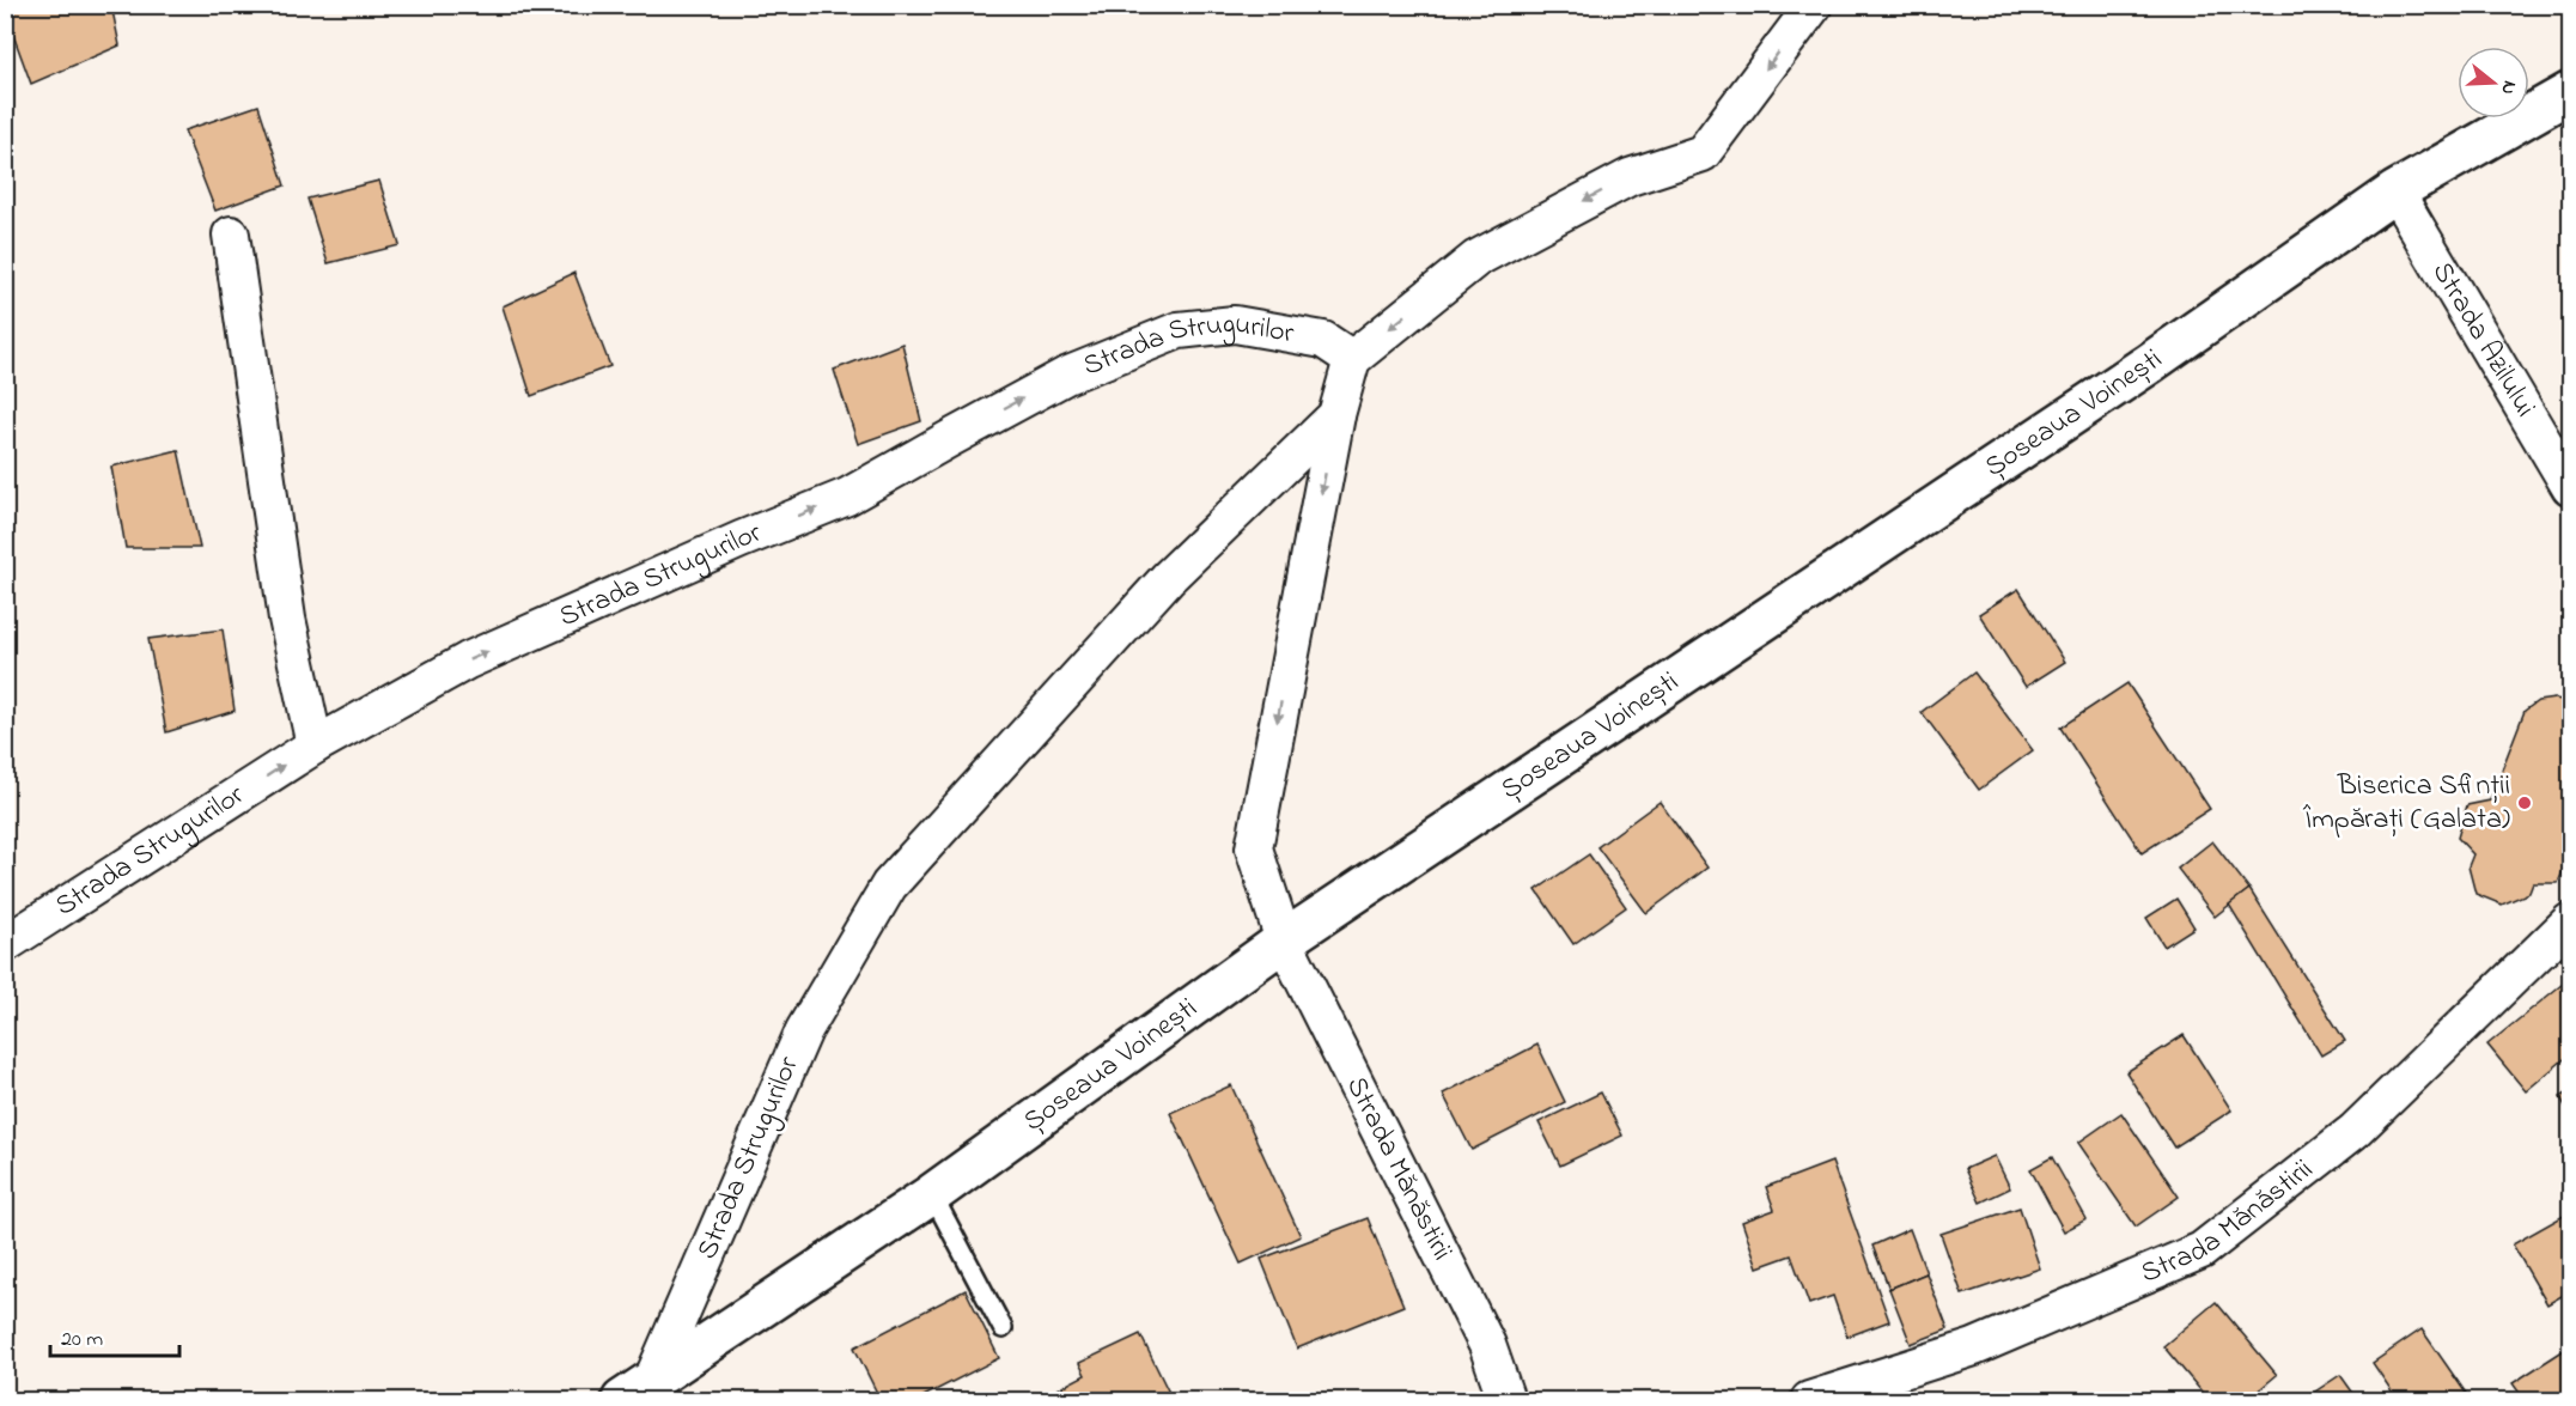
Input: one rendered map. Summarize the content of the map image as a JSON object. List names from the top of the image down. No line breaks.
{"streets":{"main road":["Șoseaua Voinești"],"street":["Strada Azilului","Strada Strugurilor","Strada Mănăstirii"]},"crossings":[["Strada Azilului","Șoseaua Voinești"],["Strada Strugurilor","Șoseaua Voinești"],["Strada Strugurilor","Strada Mănăstirii"],["Șoseaua Voinești","Strada Mănăstirii"]],"one_way":["Strada Strugurilor"],"places":["Biserica Sfinții Împărați (Galata)"],"scale_bar":"20 m","north":"right"}
